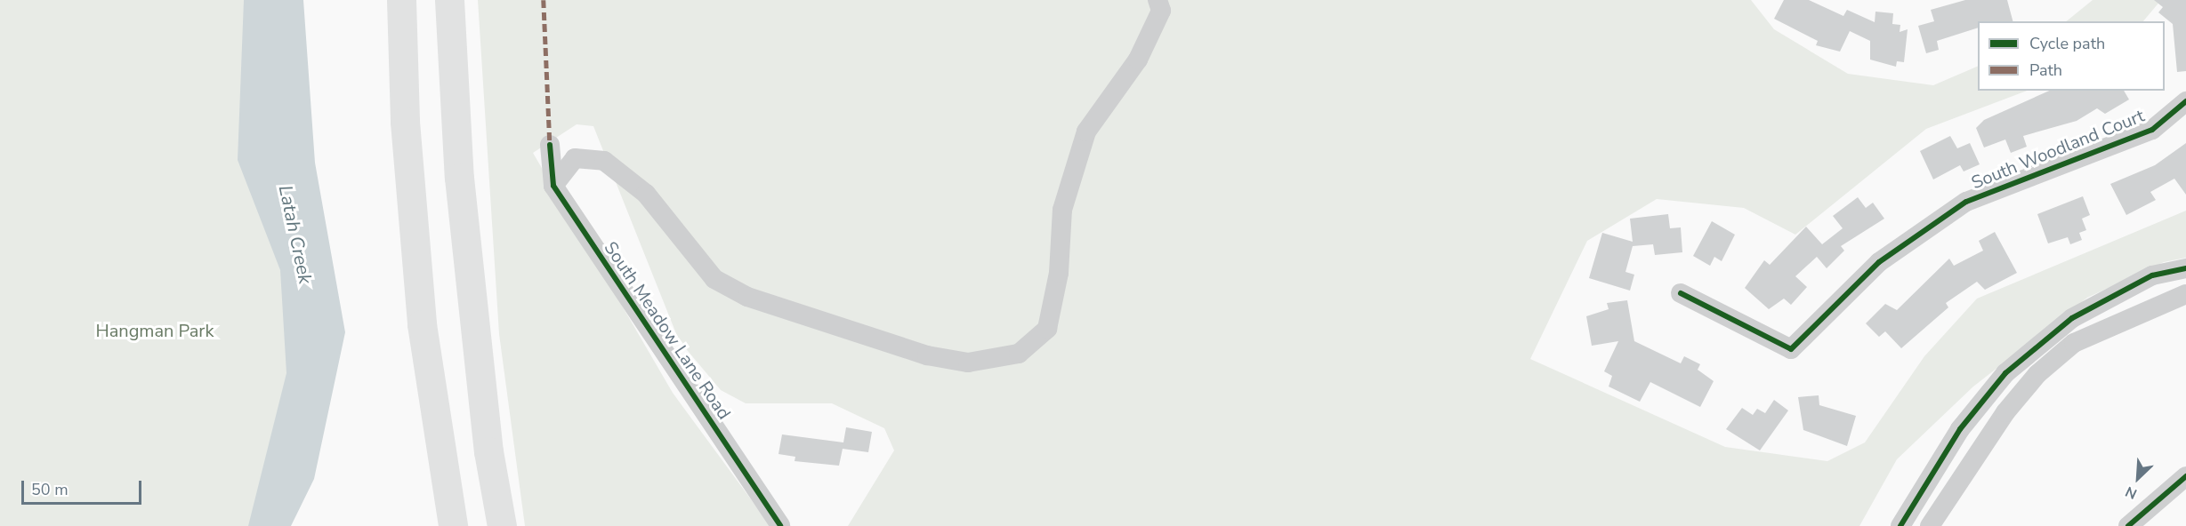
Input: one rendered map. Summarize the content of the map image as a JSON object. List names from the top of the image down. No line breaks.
{"streets":{"street":["South Woodland Court","South Meadow Lane Road"]},"water":["Latah Creek"],"parks":["Hangman Park"],"legend":["Cycle path","Path"],"scale_bar":"50 m","north":"bottom left"}
